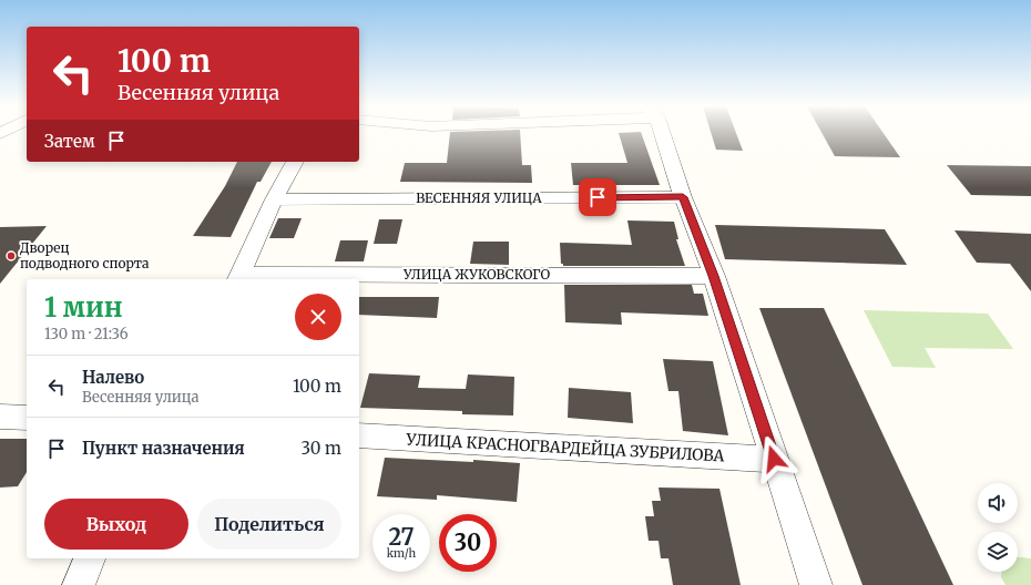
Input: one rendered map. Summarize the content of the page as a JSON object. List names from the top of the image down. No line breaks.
{"streets":{"street":["ВЕСЕННЯЯ УЛИЦА","УЛИЦА ЖУКОВСКОГО","УЛИЦА КРАСНОГВАРДЕЙЦА ЗУБРИЛОВА"]},"places":["Дворец подводного спорта"],"page":{"turn":["100 m","Весенняя улица"],"then":"Затем","heading":["1 мин","130 m · 21:36"],"list":[{"name":"Налево","note":"Весенняя улица","value":"100 m"},{"name":"Пункт назначения","value":"30 m"}],"buttons":["Выход","Поделиться"],"speed":"27 km/h","limit":"30"}}
